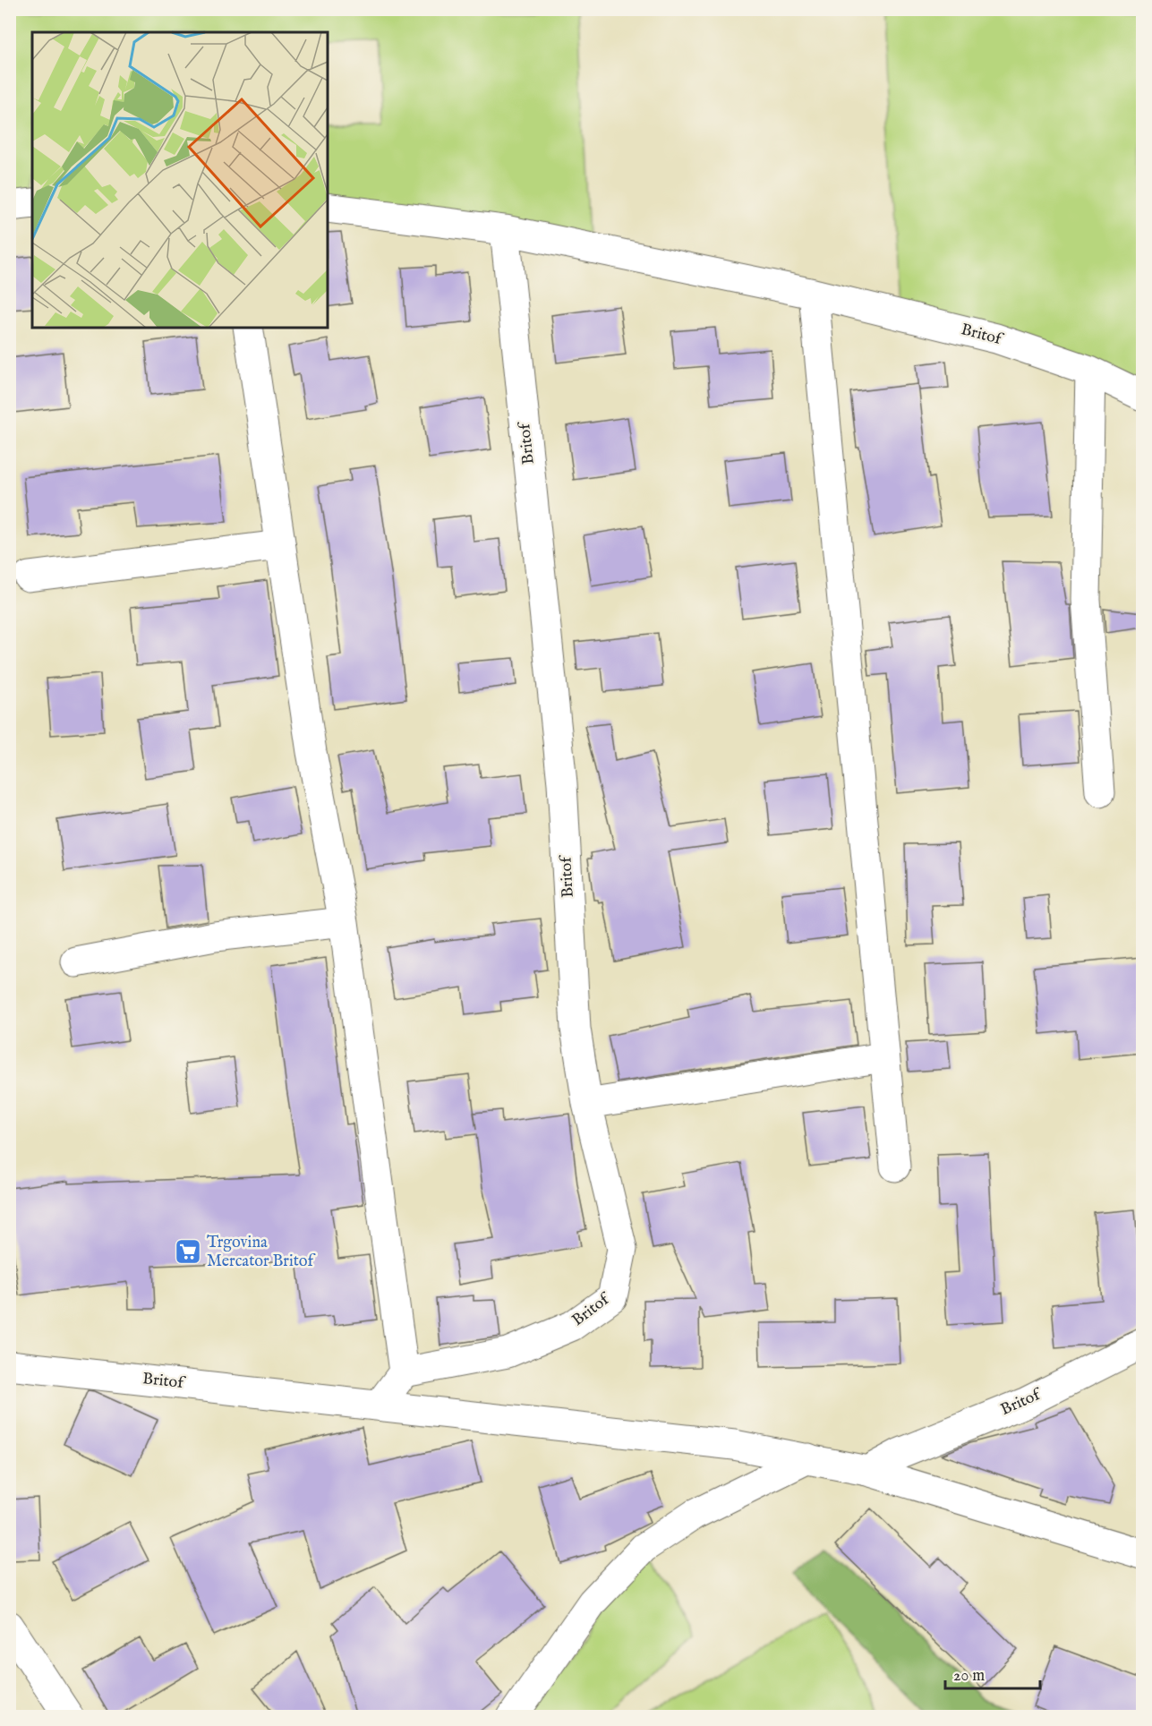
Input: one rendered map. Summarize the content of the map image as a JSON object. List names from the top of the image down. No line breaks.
{"streets":{"street":["Britof"]},"places":{"supermarket":["Trgovina Mercator Britof"]},"scale_bar":"20 m"}
